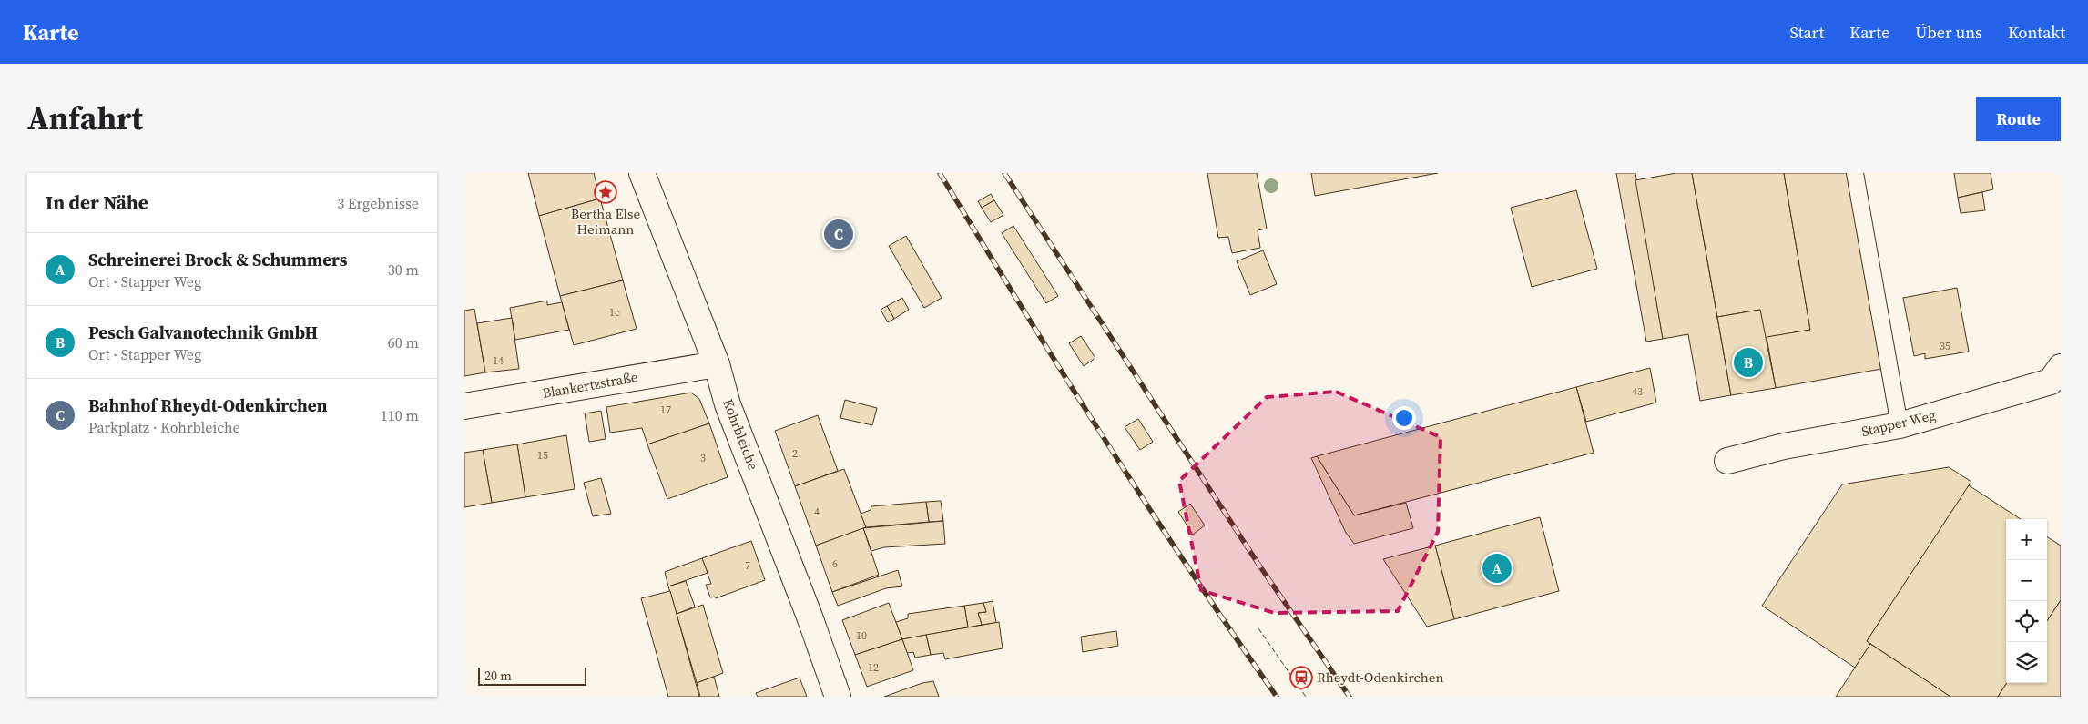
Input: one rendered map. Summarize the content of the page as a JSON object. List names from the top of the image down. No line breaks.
{"streets":{"street":["Blankertzstraße","Stapper Weg","Kohrbleiche"]},"crossings":[["Blankertzstraße","Kohrbleiche"]],"places":{"place":["Bertha Else Heimann"],"station":["Rheydt-Odenkirchen"]},"house_numbers":["1c","35","14","43","17","2","15","3","4","6","7","10","12"],"scale_bar":"20 m","page":{"header":"Karte","nav":["Start","Karte","Über uns","Kontakt"],"title":"Anfahrt","buttons":"Route","heading":["In der Nähe","3 Ergebnisse"],"pins":["C","B","A"],"list":[{"mark":"A","name":"Schreinerei Brock & Schummers","note":"Ort · Stapper Weg","value":"30 m"},{"mark":"B","name":"Pesch Galvanotechnik GmbH","note":"Ort · Stapper Weg","value":"60 m"},{"mark":"C","name":"Bahnhof Rheydt-Odenkirchen","note":"Parkplatz · Kohrbleiche","value":"110 m"}],"map_buttons":["+","−"],"scale":"20 m"}}
